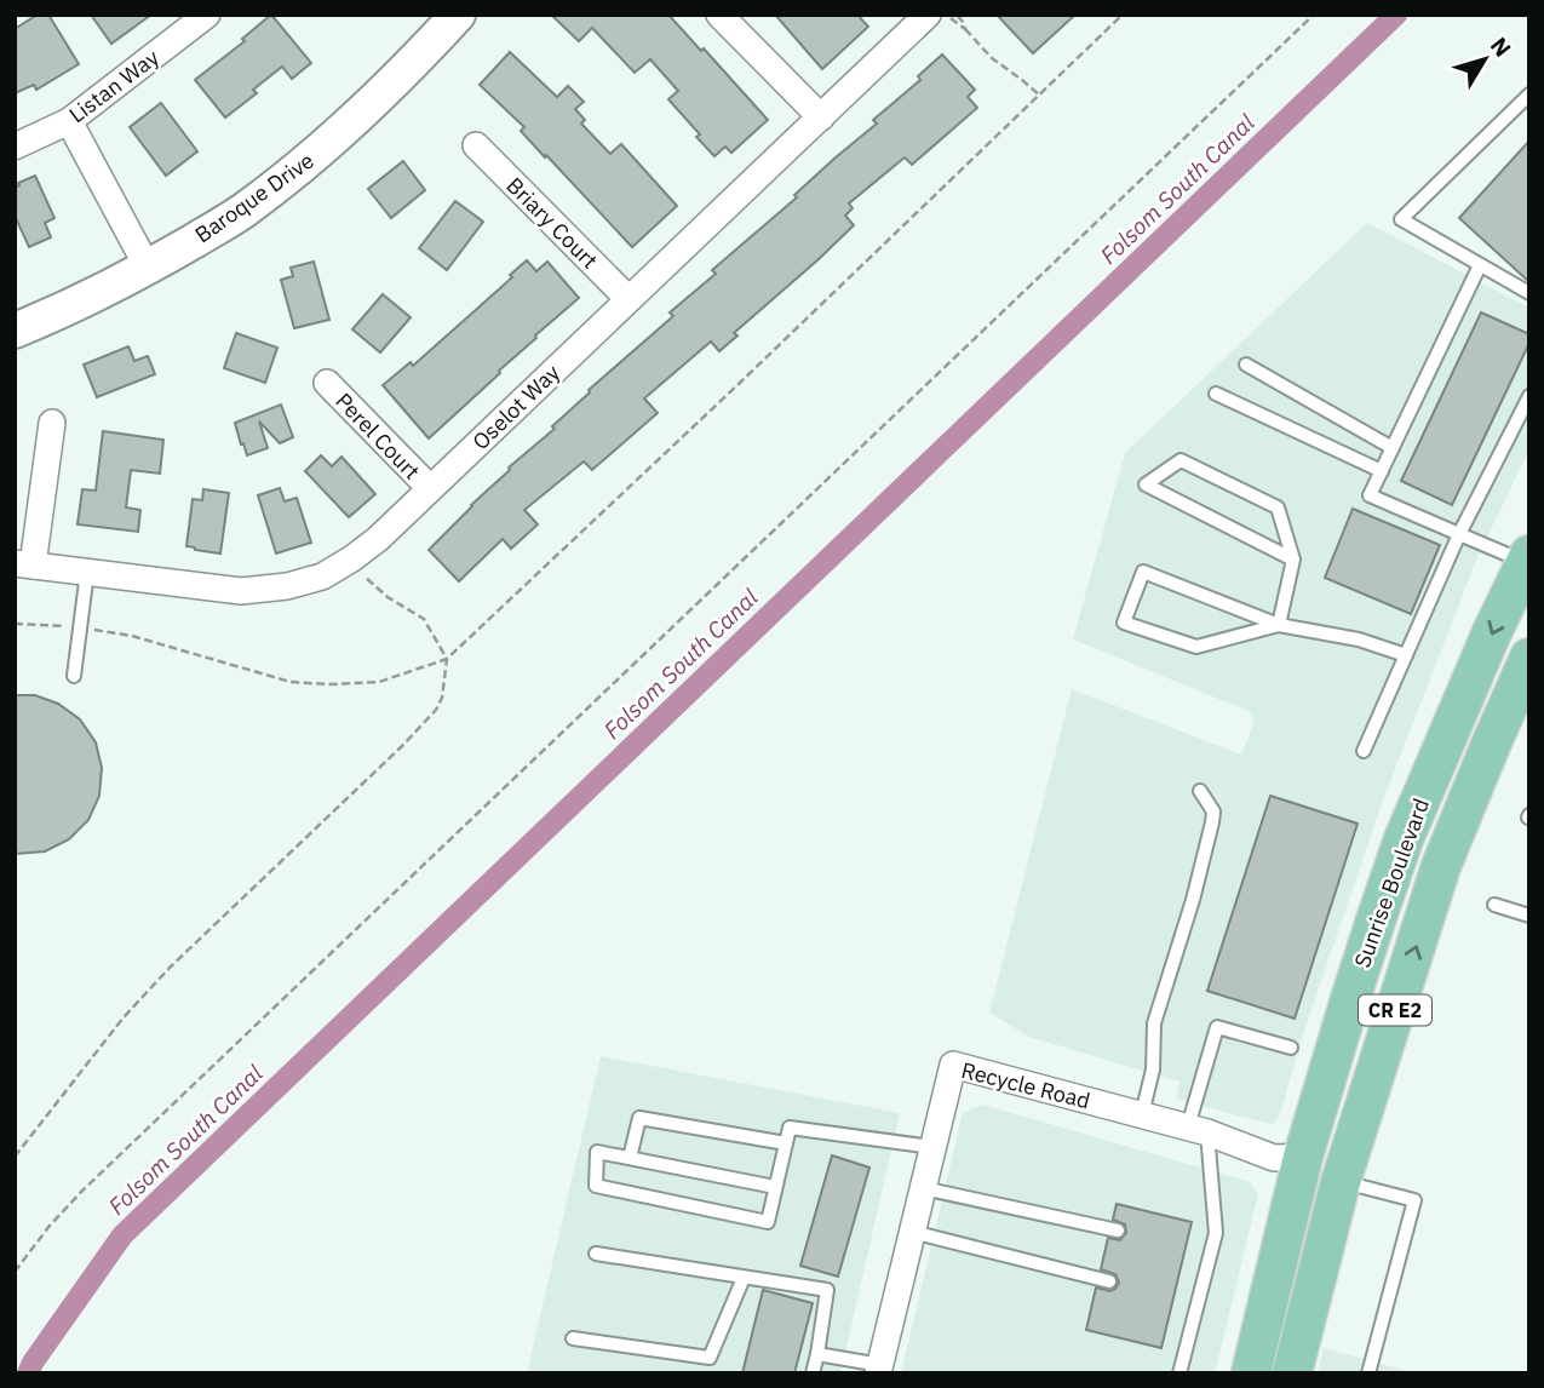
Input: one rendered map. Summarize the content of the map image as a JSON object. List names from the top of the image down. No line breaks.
{"streets":{"main road":["Sunrise Boulevard","CR E2"],"street":["Listan Way","Baroque Drive","Briary Court","Oselot Way","Perel Court","Recycle Road"]},"crossings":[["Briary Court","Oselot Way"],["Oselot Way","Perel Court"],["Sunrise Boulevard","Recycle Road"]],"water":["Folsom South Canal"],"north":"top right"}
